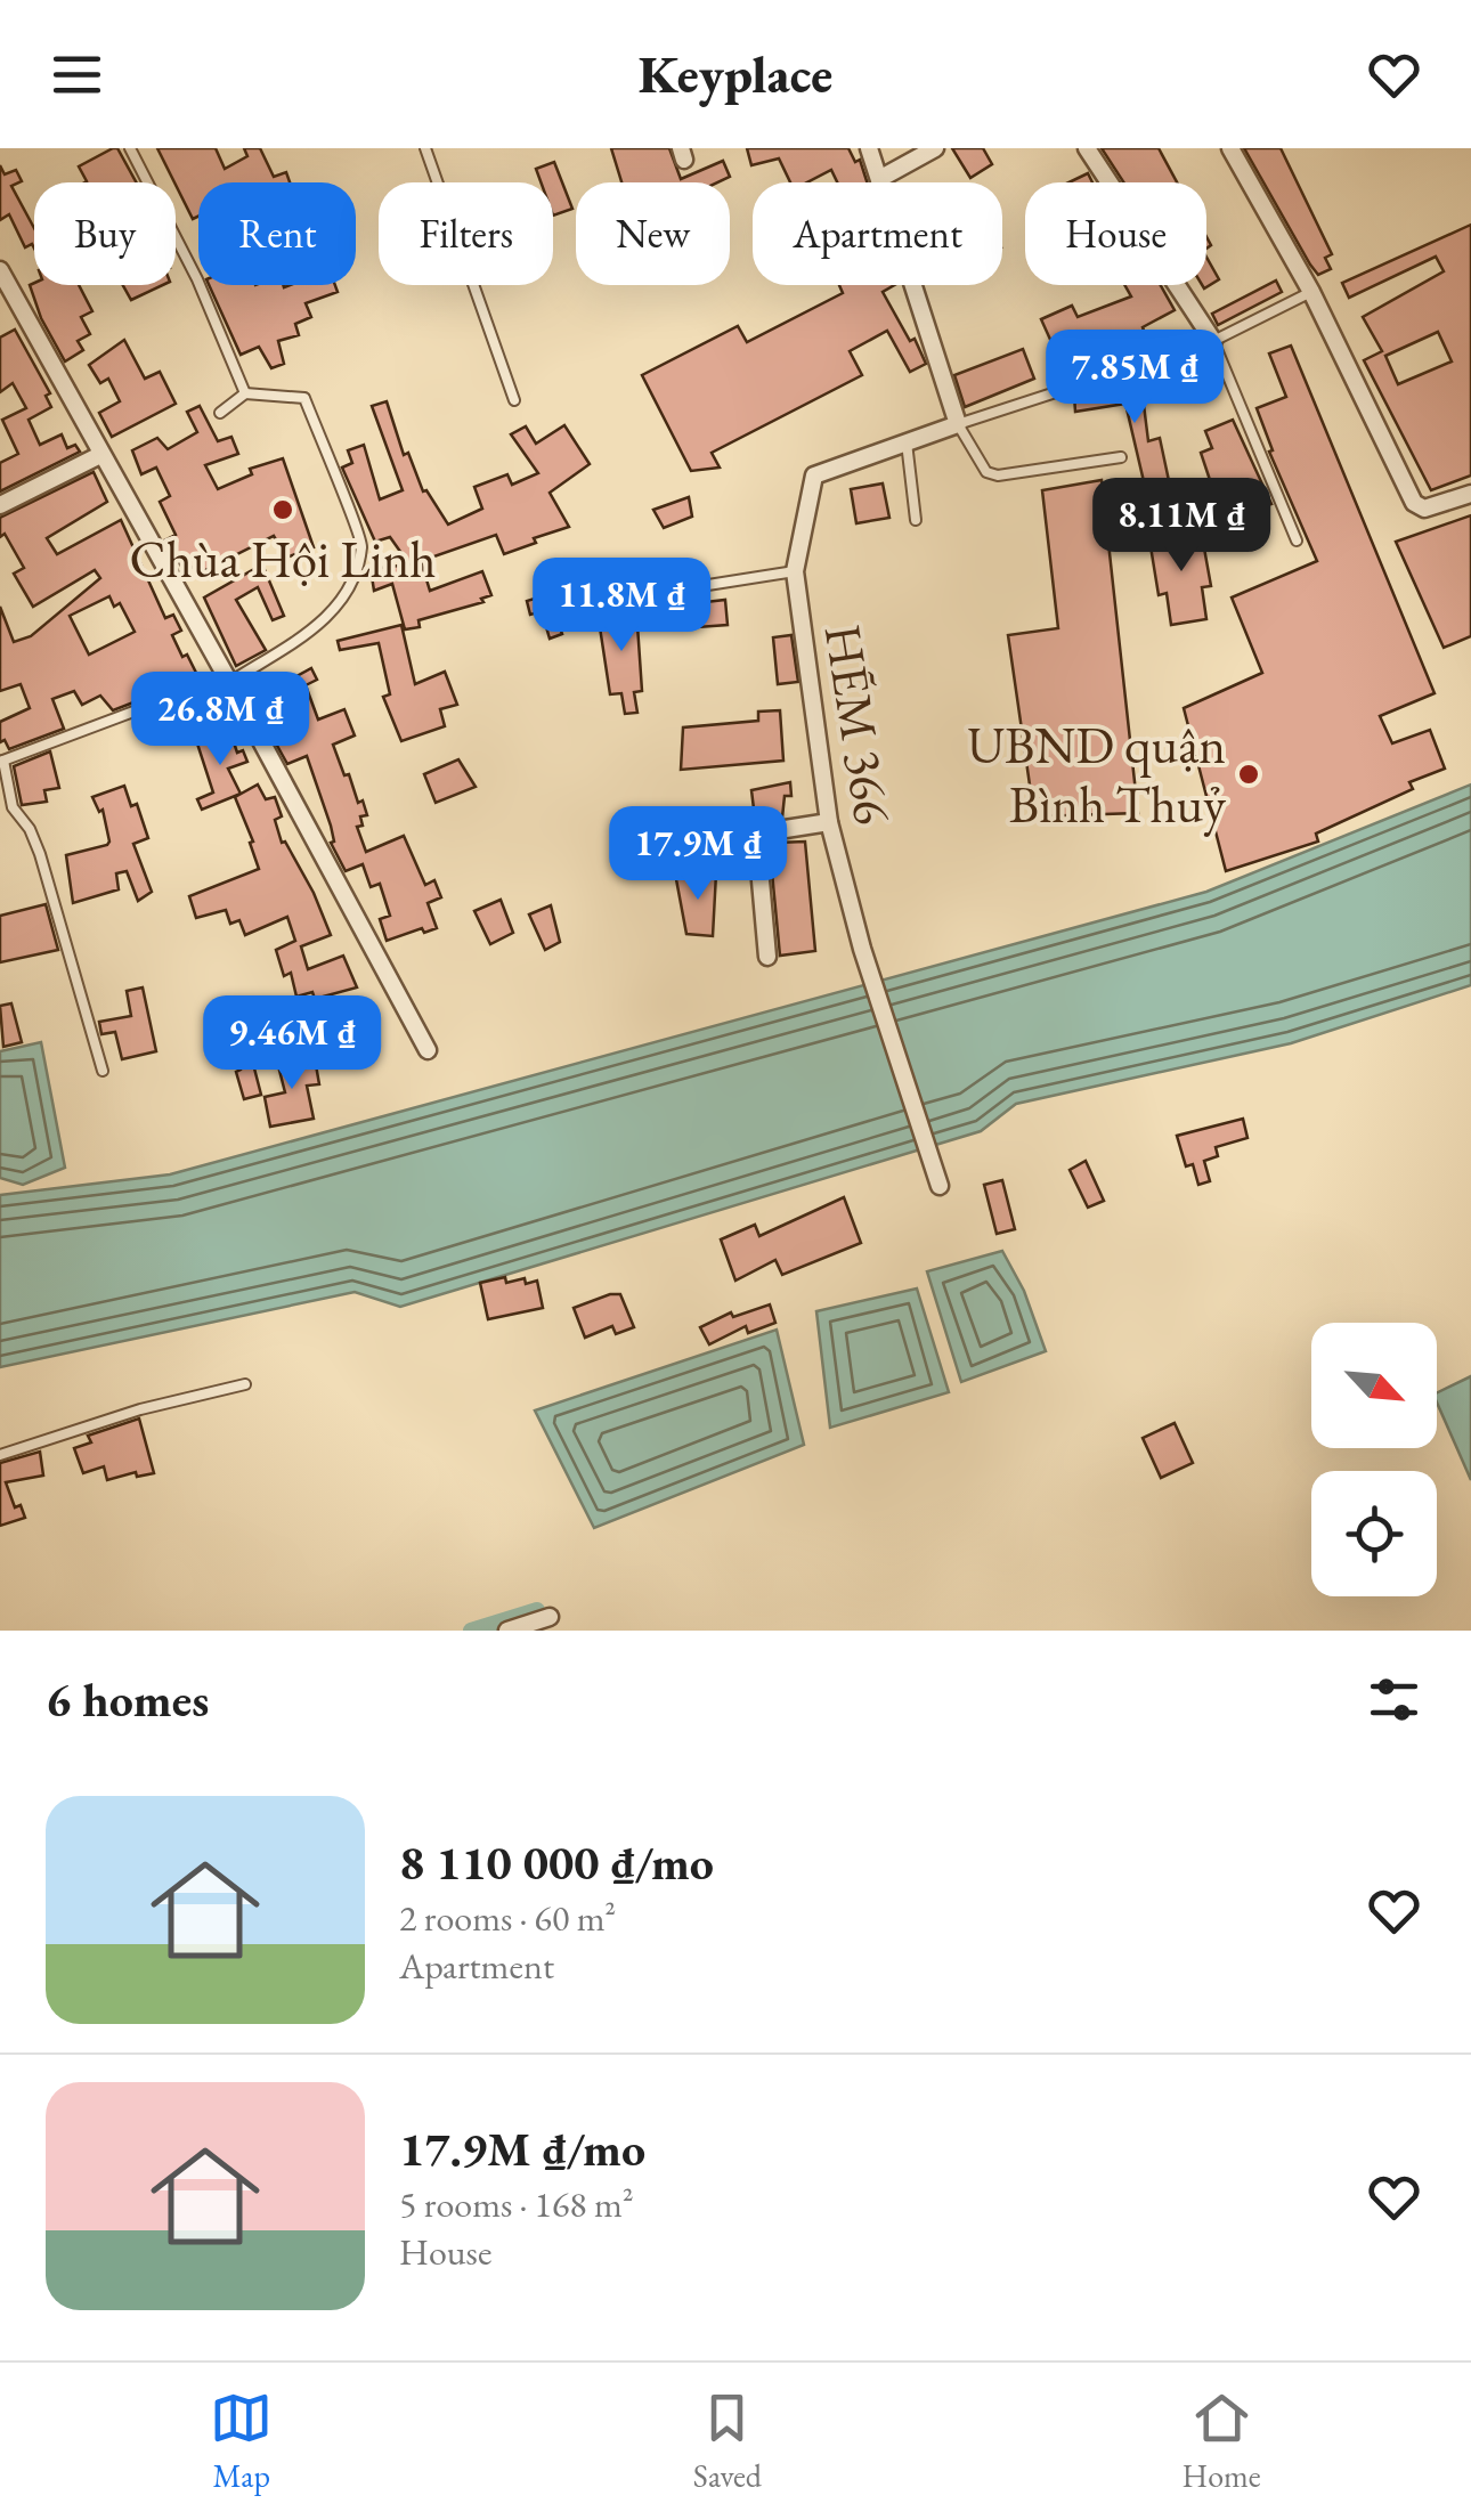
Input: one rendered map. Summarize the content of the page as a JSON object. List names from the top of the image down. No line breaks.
{"streets":{"street":["HẼM 366"]},"places":["Chùa Hội Linh","UBND quận Bình Thuỷ"],"north":"bottom right","page":{"header":"Keyplace","chip":["Buy","Rent","Filters","New","Apartment","House"],"price":["7.85M ₫","8.11M ₫","11.8M ₫","26.8M ₫","17.9M ₫","9.46M ₫"],"heading":"6 homes","list":[{"name":"8 110 000 ₫/mo","note":"2 rooms · 60 m² · Apartment"},{"name":"17.9M ₫/mo","note":"5 rooms · 168 m² · House"}],"tabs":["Map","Saved","Home"]}}
